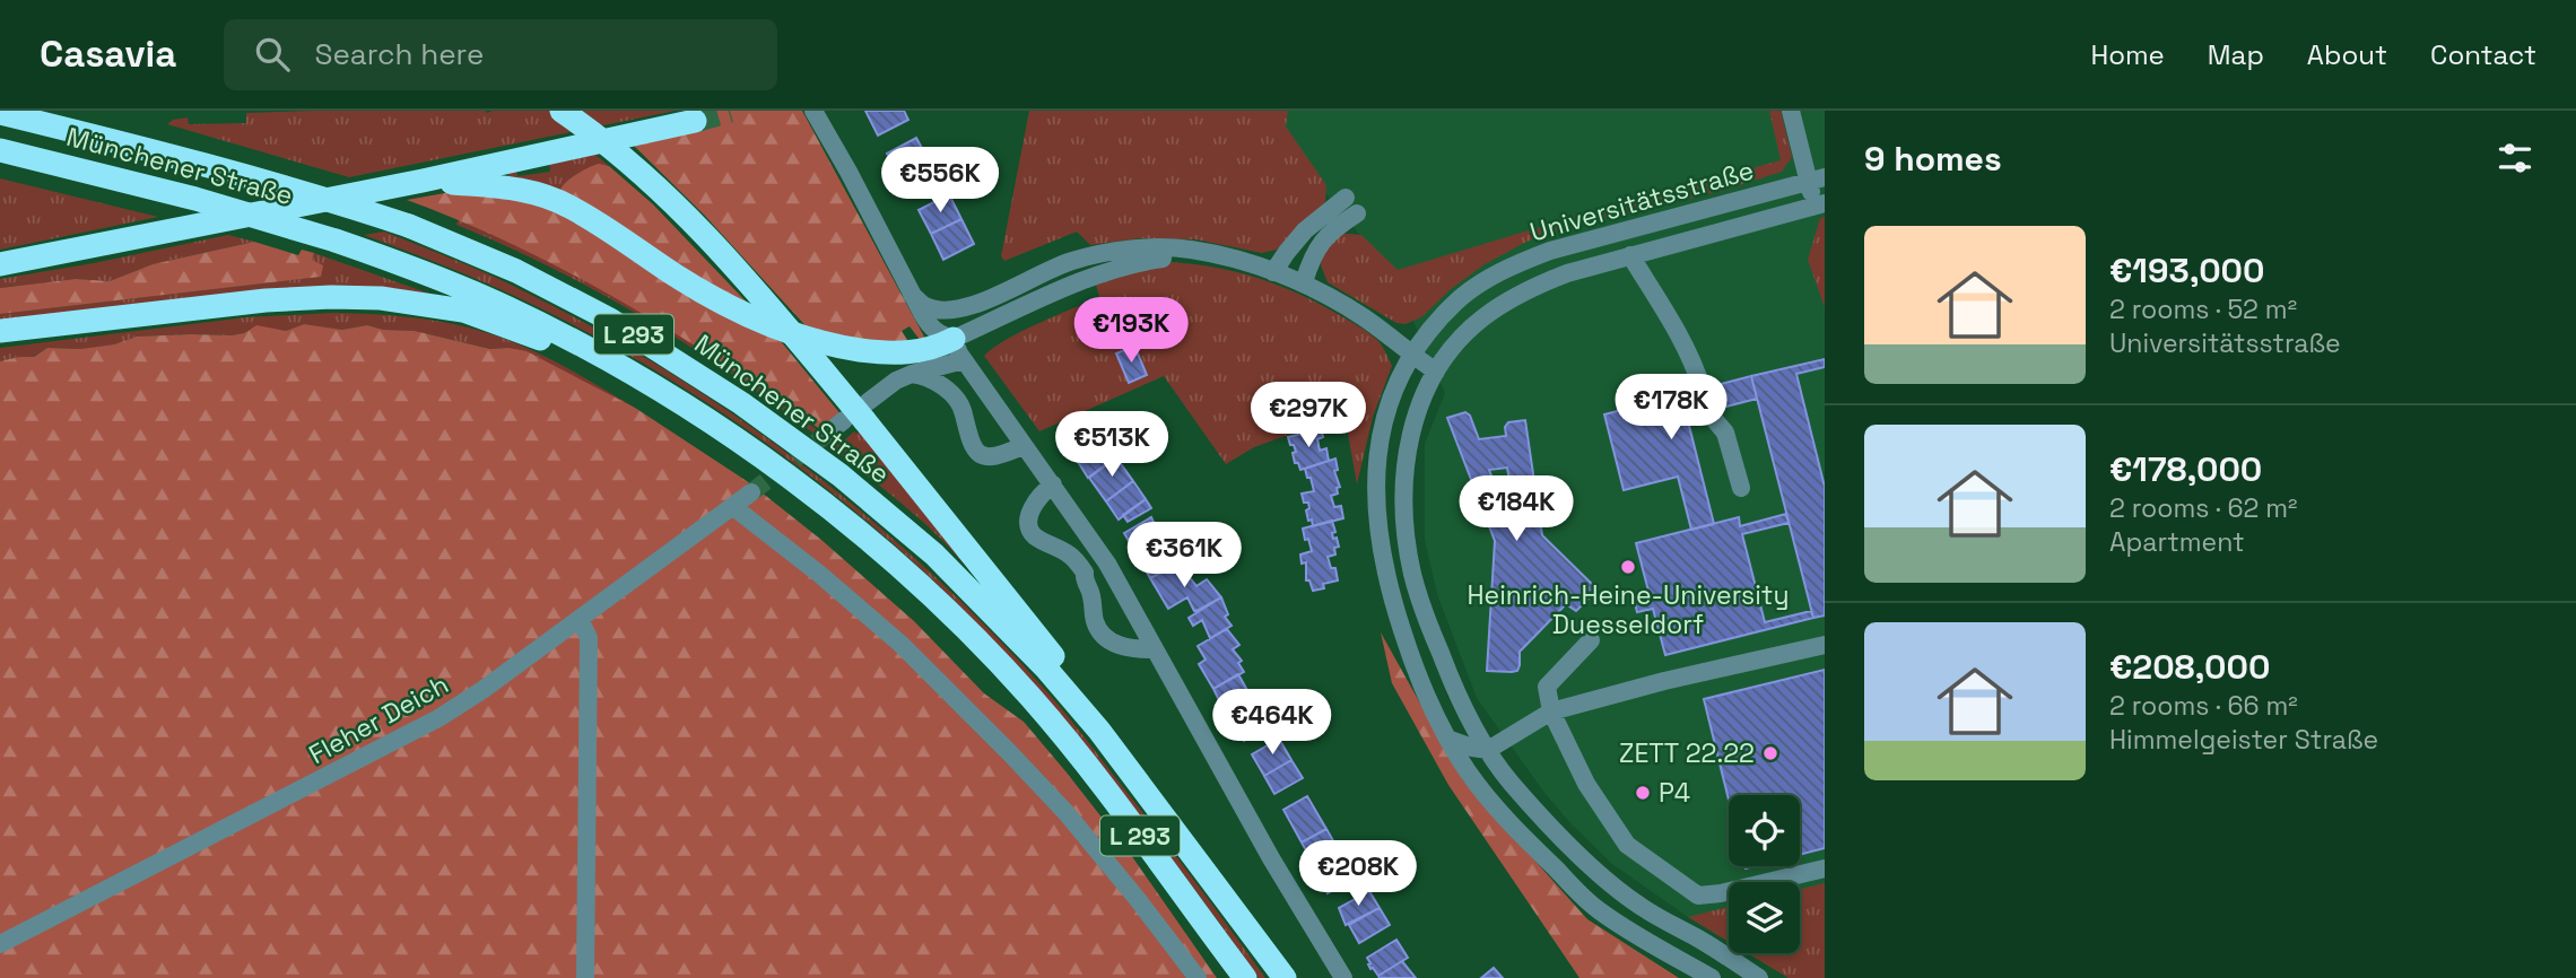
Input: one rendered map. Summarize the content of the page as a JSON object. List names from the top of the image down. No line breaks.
{"streets":{"highway":["Münchener Straße","L 293"],"street":["Universitätsstraße","Fleher Deich"]},"places":["Heinrich-Heine-University Duesseldorf","ZETT 22.22","P4"],"page":{"header":"Casavia","search":"Search here","nav":["Home","Map","About","Contact"],"heading":"9 homes","price":["€556K","€193K","€178K","€297K","€513K","€184K","€361K","€464K","€208K"],"list":[{"name":"€193,000","note":"2 rooms · 52 m² · Universitätsstraße"},{"name":"€178,000","note":"2 rooms · 62 m² · Apartment"},{"name":"€208,000","note":"2 rooms · 66 m² · Himmelgeister Straße"}]}}
